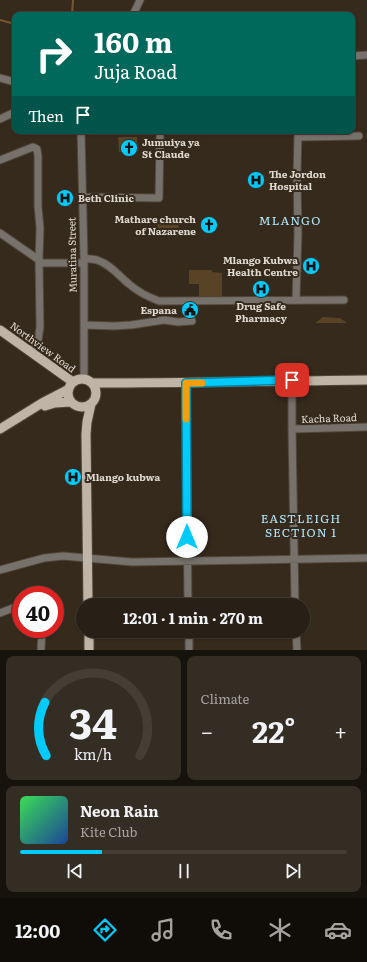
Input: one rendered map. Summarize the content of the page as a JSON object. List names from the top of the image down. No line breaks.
{"streets":{"main road":["Northview Road"],"street":["Muratina Street","Kacha Road"]},"crossings":[["Muratina Street","Northview Road"]],"districts":["MLANGO","EASTLEIGH SECTION 1"],"places":{"church":["Jumuiya ya St Claude","Mathare church of Nazarene"],"hospital":["The Jordon Hospital","Beth Clinic","Mlango Kubwa Health Centre","Drug Safe Pharmacy","Mlango kubwa"],"public building":["Espana"]},"page":{"turn":["160 m","Juja Road"],"then":"Then","limit":"40","trip":"12:01 · 1 min · 270 m","tile":"Climate","heat":["−","22°","+"],"song":["Neon Rain","Kite Club"],"tabs":"12:00","gauge":["34","km/h"]}}
